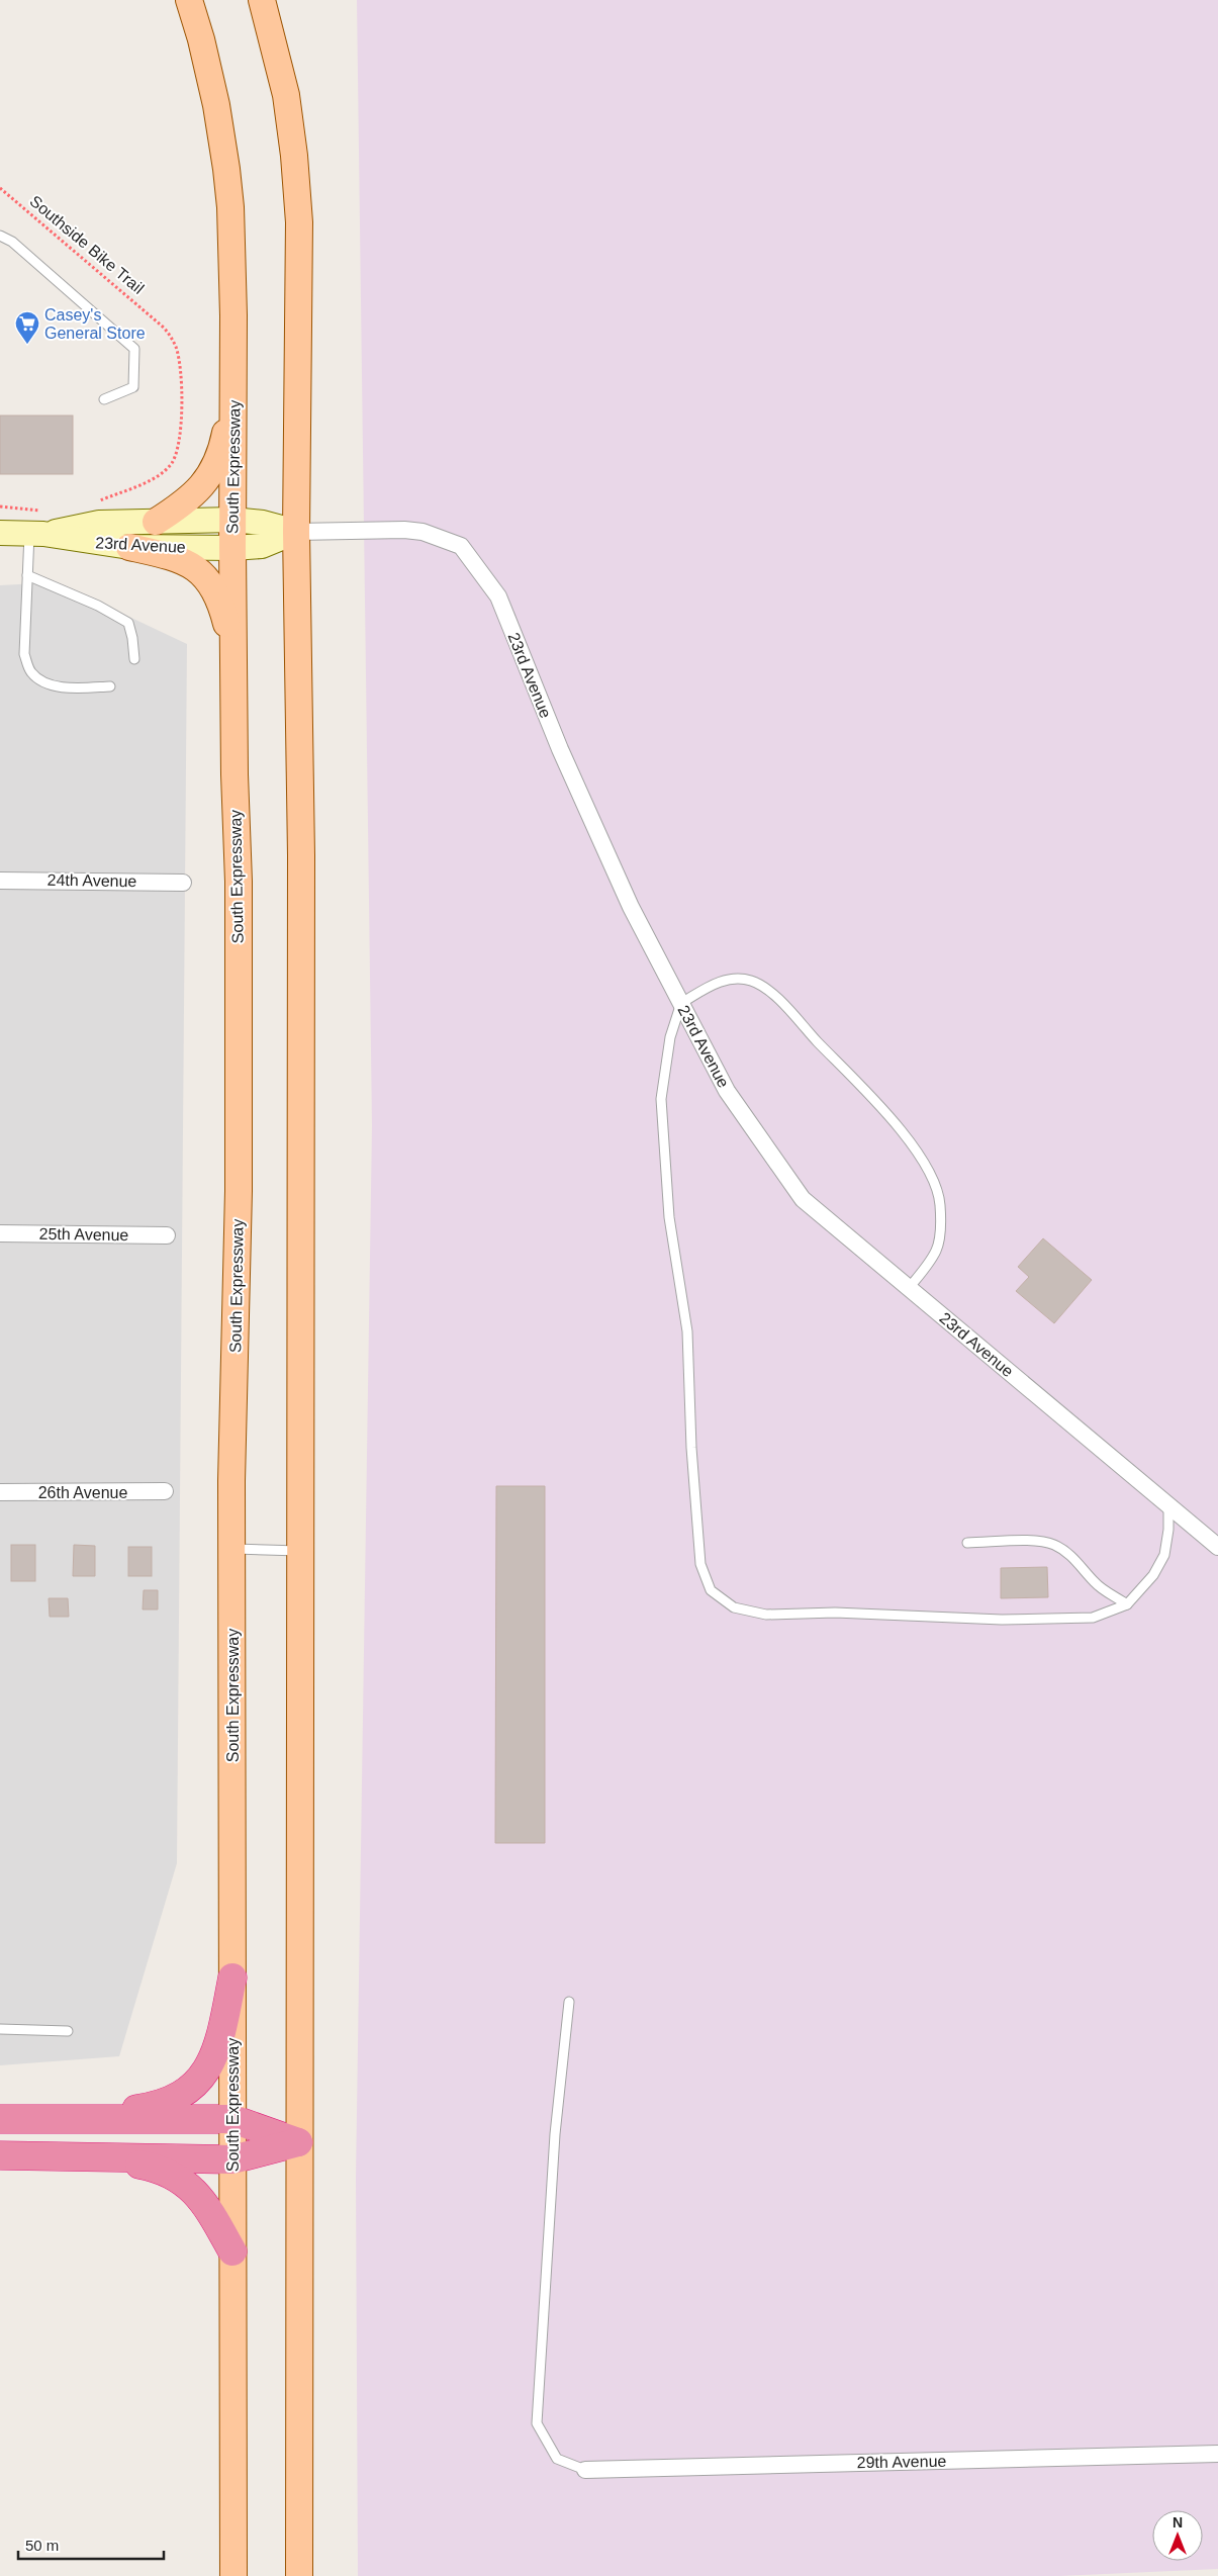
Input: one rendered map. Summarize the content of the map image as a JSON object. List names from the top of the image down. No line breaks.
{"streets":{"main road":["South Expressway","23rd Avenue"],"street":["24th Avenue","25th Avenue","26th Avenue","29th Avenue"],"path":["Southside Bike Trail"]},"crossings":[["South Expressway","23rd Avenue"]],"places":{"supermarket":["Casey's General Store"]},"scale_bar":"50 m","north":"top"}
